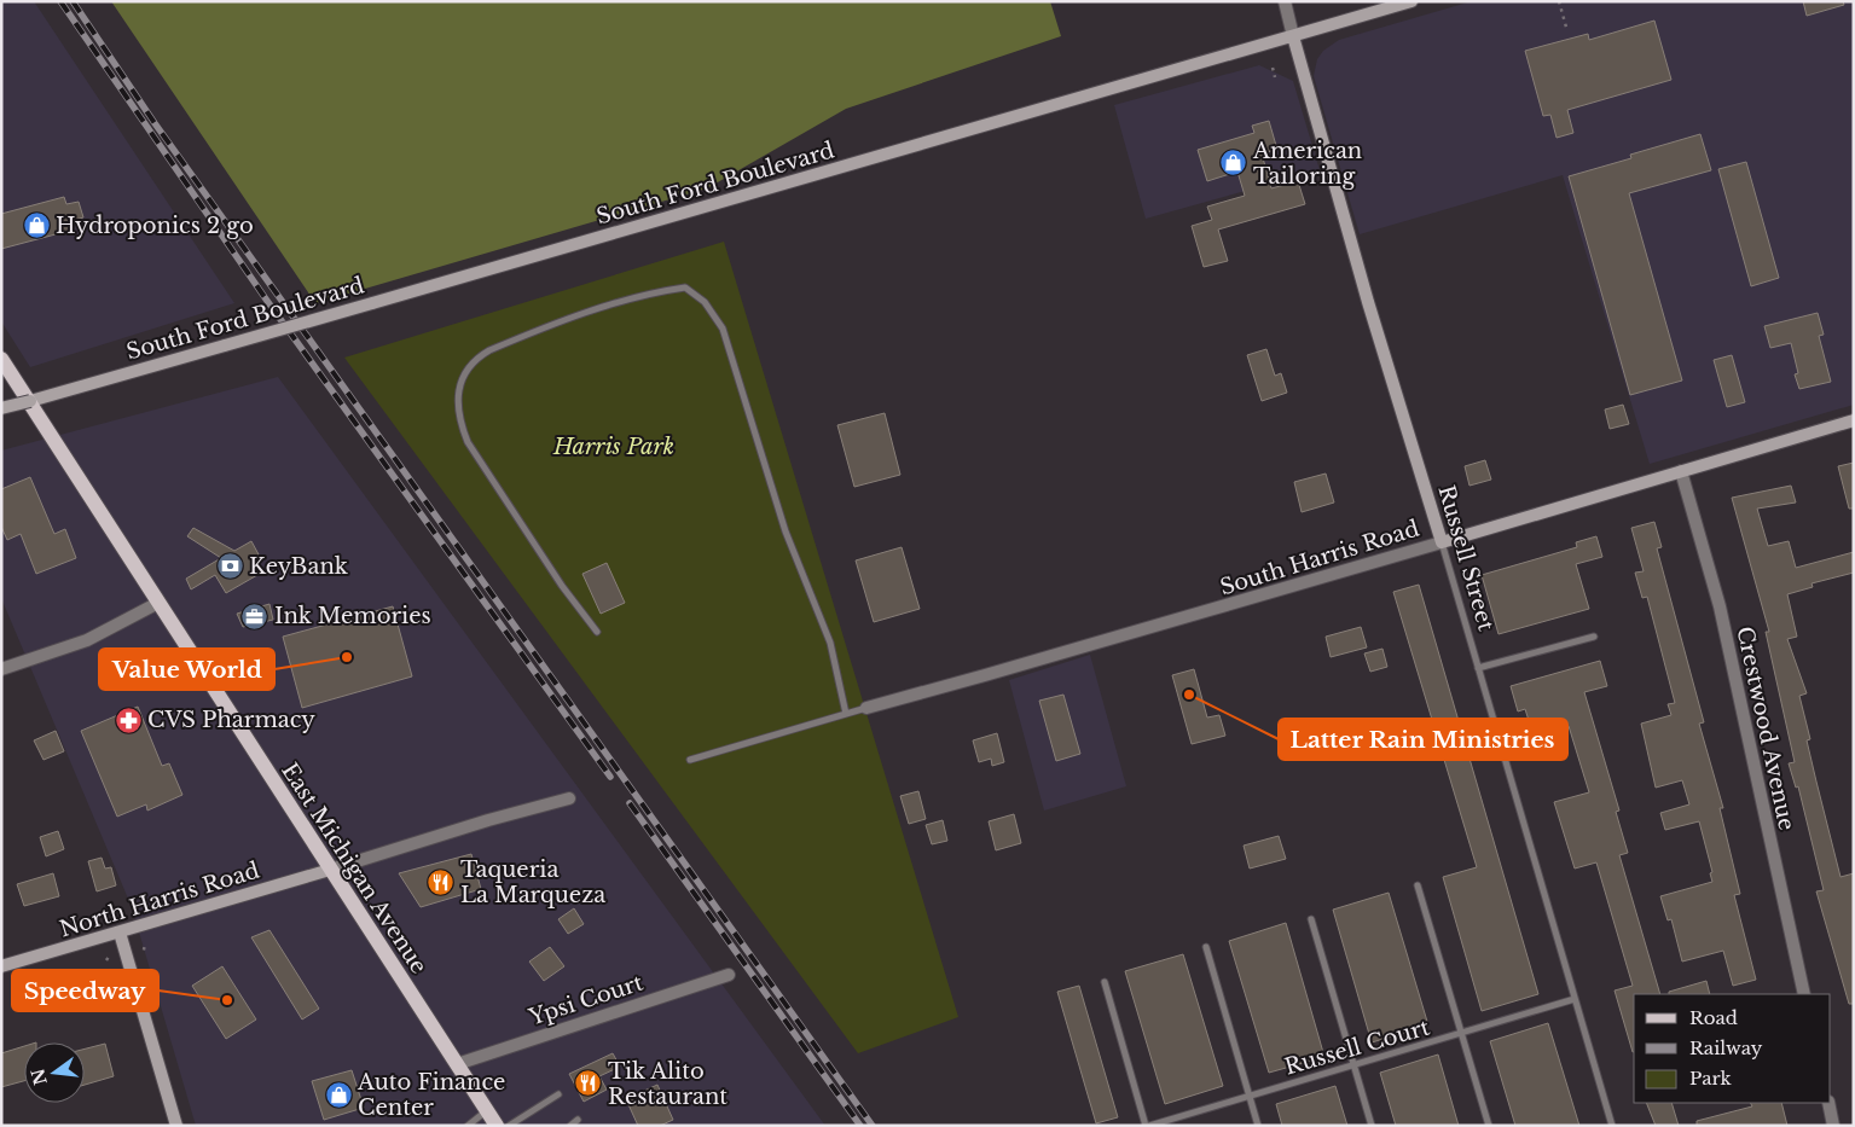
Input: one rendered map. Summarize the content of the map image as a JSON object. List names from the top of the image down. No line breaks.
{"streets":{"main road":["East Michigan Avenue"],"street":["South Ford Boulevard","South Harris Road","Russell Street","Crestwood Avenue","North Harris Road","Ypsi Court"],"lane":["Russell Court"]},"crossings":[["South Ford Boulevard","Russell Street"],["South Harris Road","Russell Street"],["South Harris Road","Crestwood Avenue"],["Russell Street","Russell Court"],["East Michigan Avenue","North Harris Road"],["East Michigan Avenue","Ypsi Court"]],"parks":["Harris Park"],"places":{"shop":["American Tailoring","Hydroponics 2 go","Auto Finance Center"],"bank":["KeyBank"],"office":["Ink Memories"],"other":["Value World","Latter Rain Ministries","Speedway"],"pharmacy":["CVS Pharmacy"],"restaurant":["Taqueria La Marqueza","Tik Alito Restaurant"]},"legend":["Road","Railway","Park"],"north":"left"}
